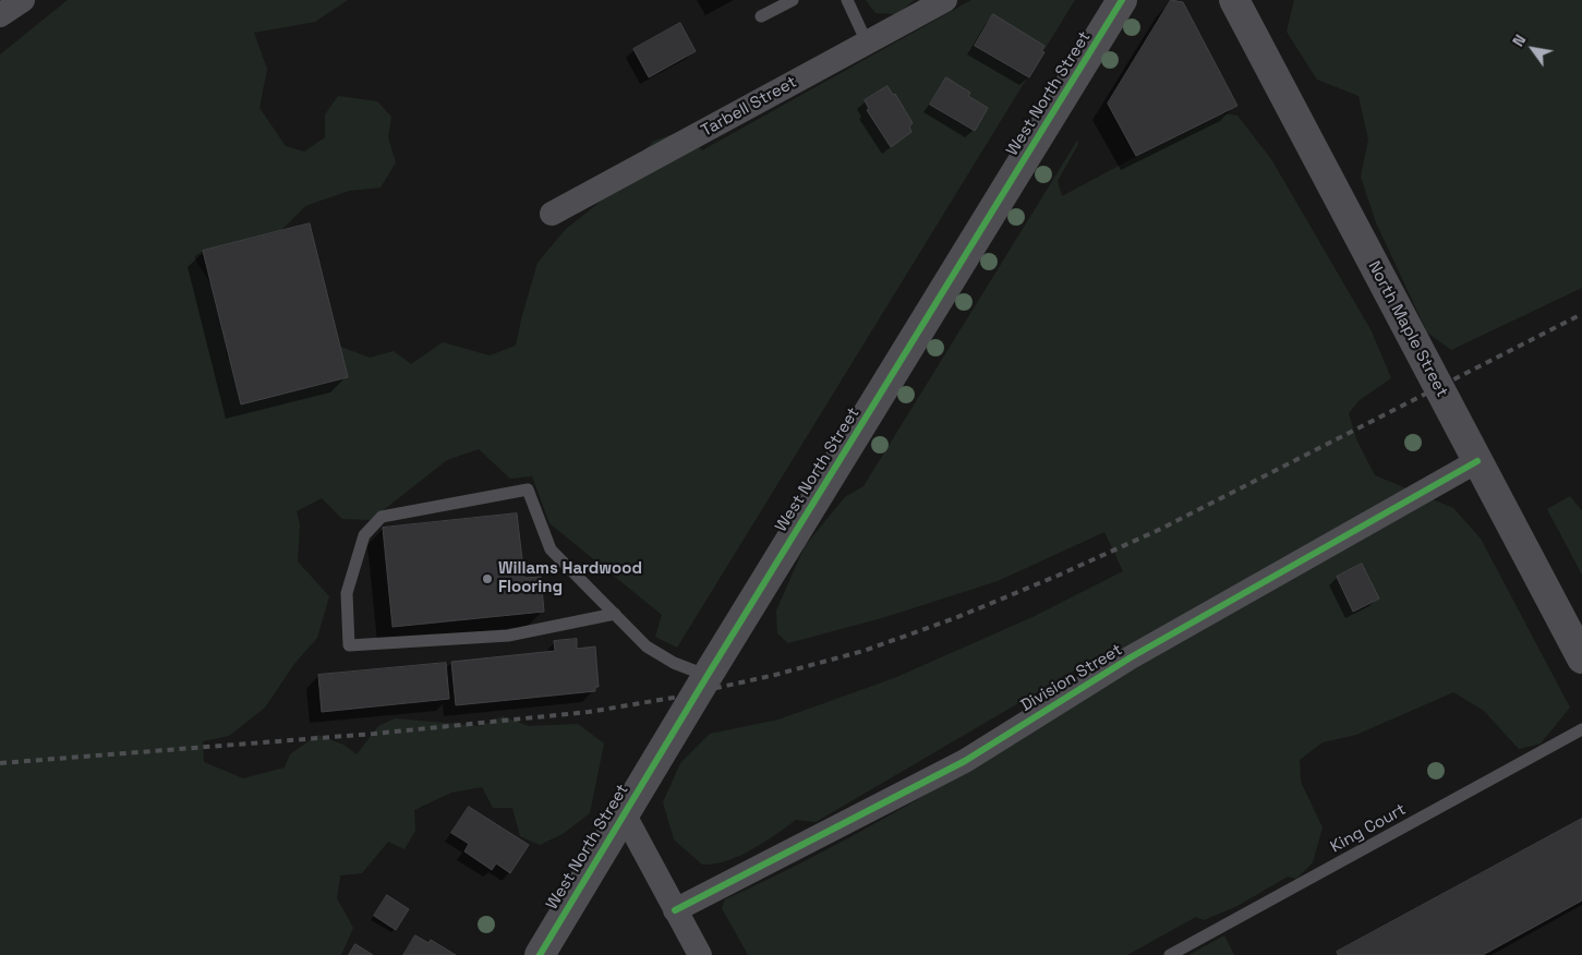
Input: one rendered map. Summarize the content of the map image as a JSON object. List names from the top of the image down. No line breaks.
{"streets":{"street":["West North Street","Tarbell Street","North Maple Street","Division Street"],"lane":["King Court"]},"crossings":[["North Maple Street","Division Street"]],"places":["Willams Hardwood Flooring"],"north":"top left"}
